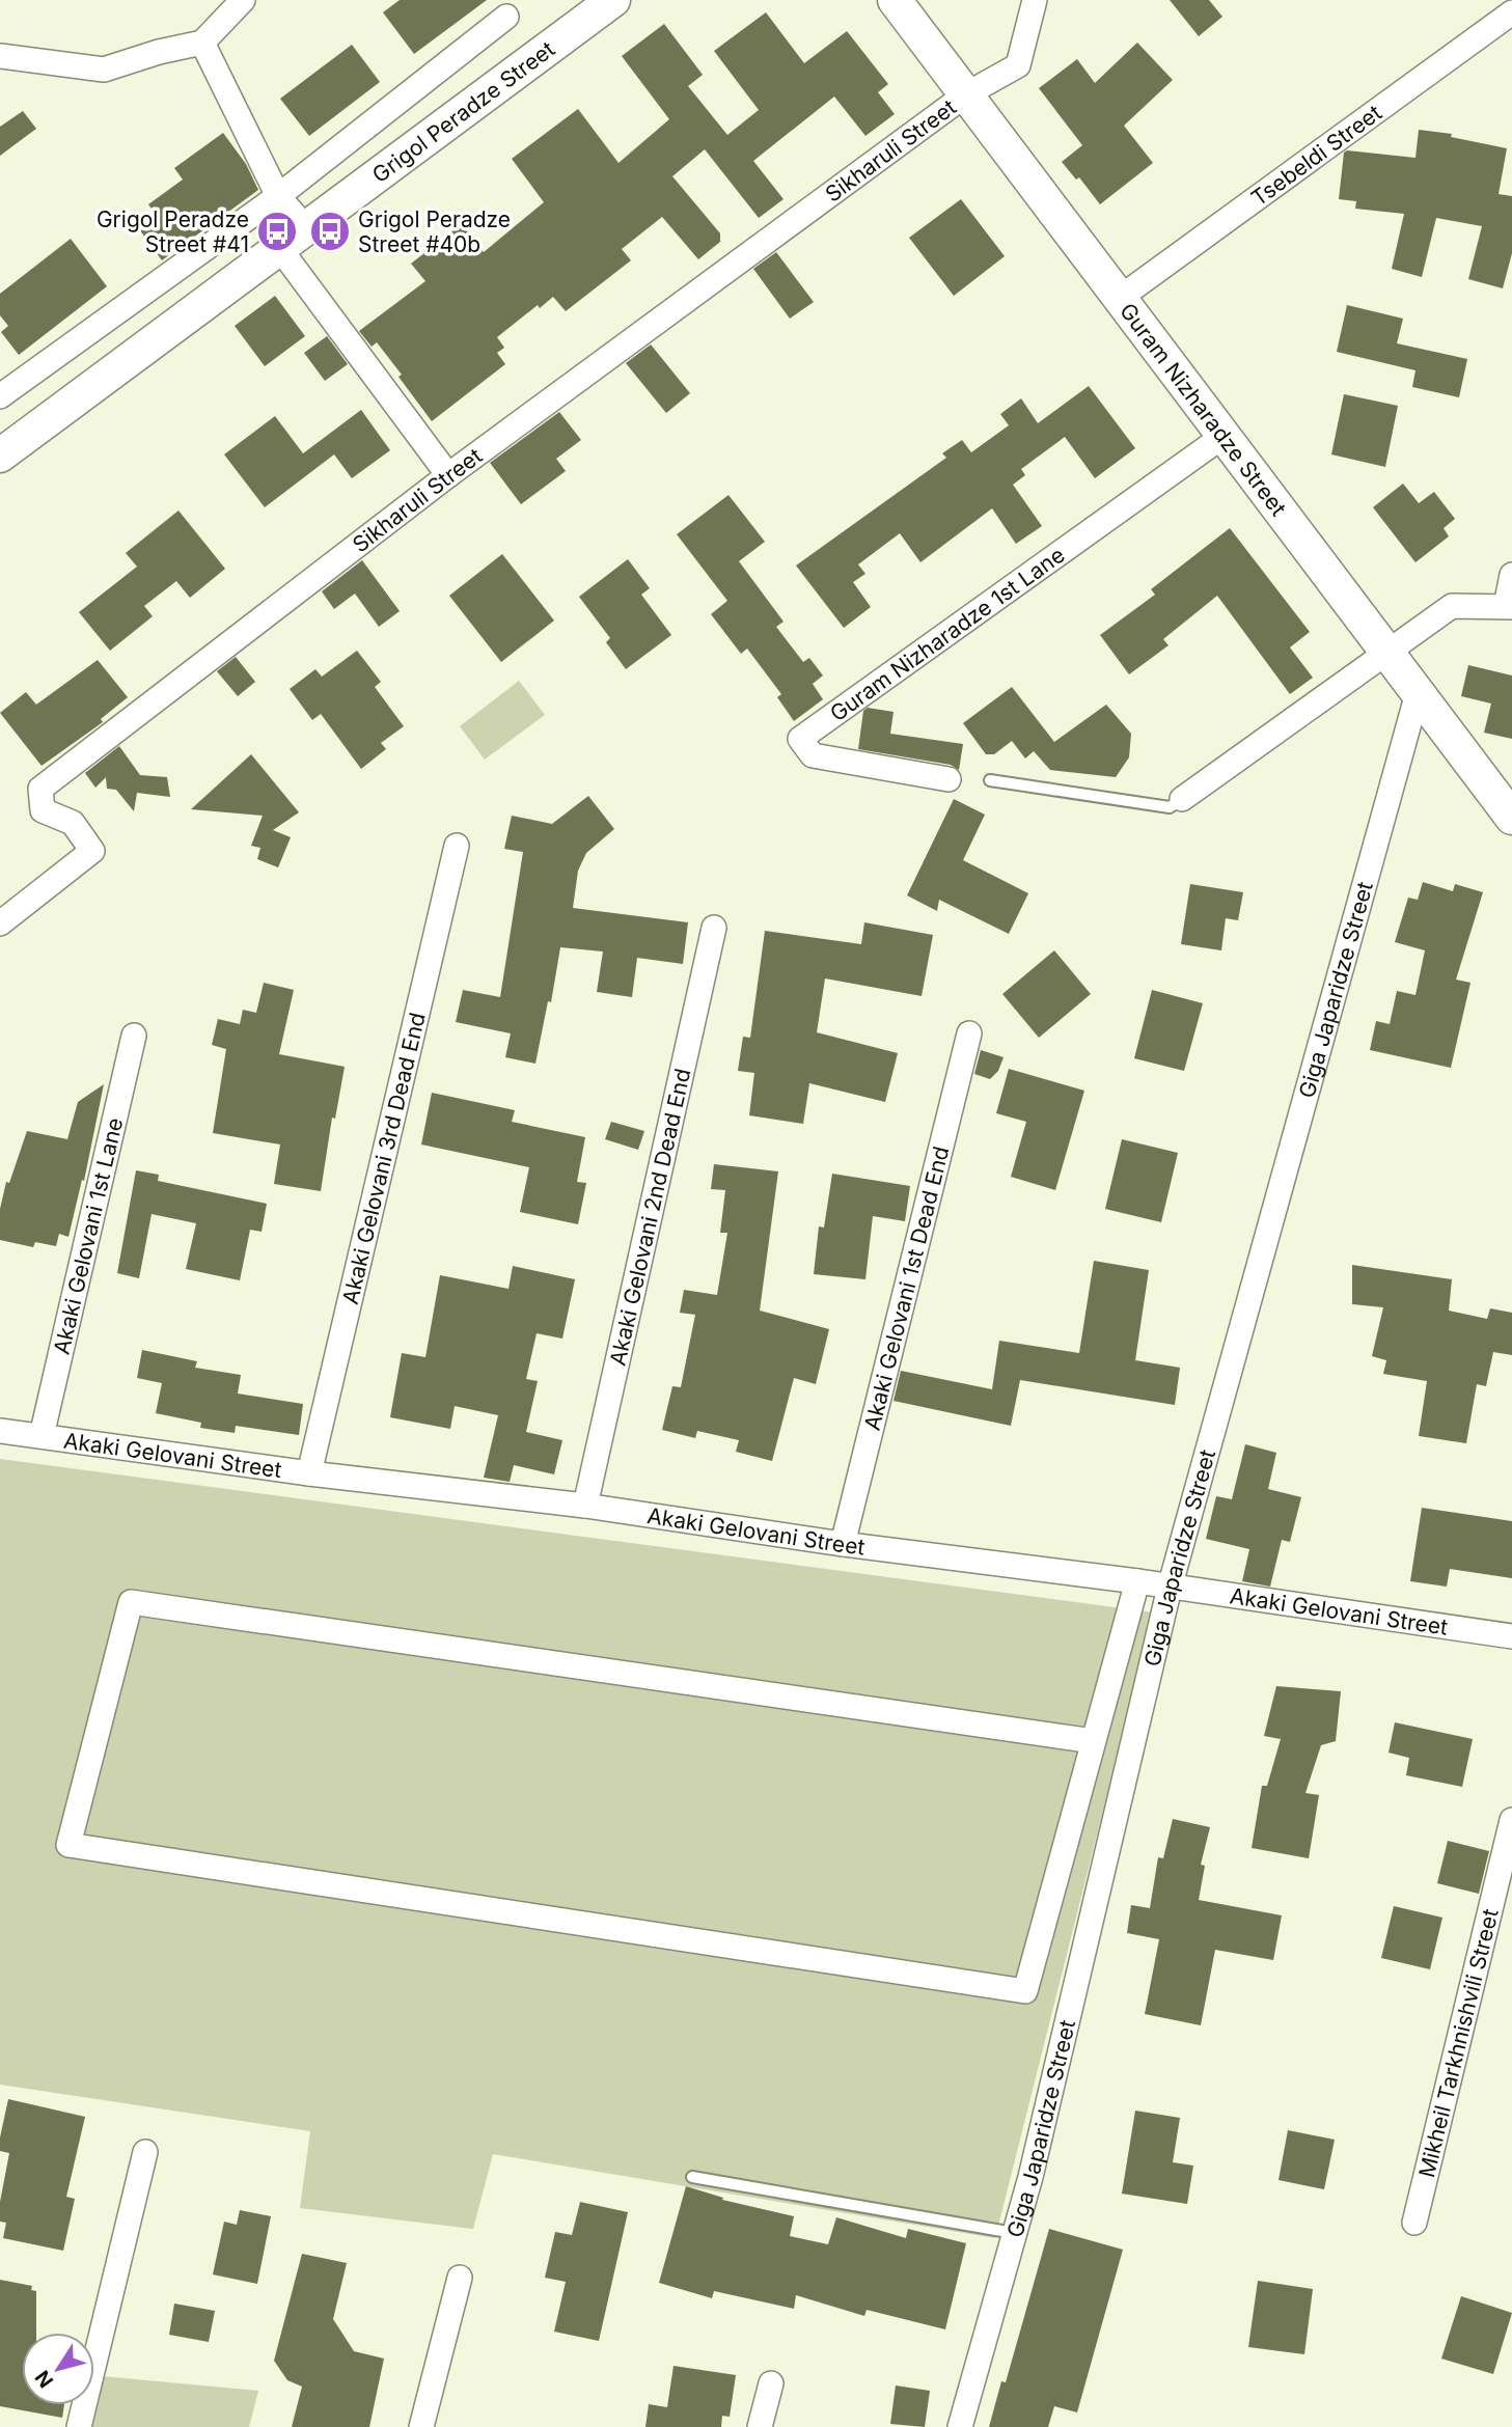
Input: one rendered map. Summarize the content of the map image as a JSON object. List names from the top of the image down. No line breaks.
{"streets":{"street":["Grigol Peradze Street","Sikharuli Street","Tsebeldi Street","Guram Nizharadze Street","Guram Nizharadze 1st Lane","Giga Japaridze Street","Akaki Gelovani 3rd Dead End","Akaki Gelovani 2nd Dead End","Akaki Gelovani 1st Lane","Akaki Gelovani 1st Dead End","Akaki Gelovani Street","Mikheil Tarkhnishvili Street"]},"crossings":[["Sikharuli Street","Guram Nizharadze Street"],["Tsebeldi Street","Guram Nizharadze Street"],["Guram Nizharadze Street","Guram Nizharadze 1st Lane"],["Guram Nizharadze Street","Giga Japaridze Street"],["Giga Japaridze Street","Akaki Gelovani Street"],["Akaki Gelovani 3rd Dead End","Akaki Gelovani Street"],["Akaki Gelovani 2nd Dead End","Akaki Gelovani Street"],["Akaki Gelovani 1st Lane","Akaki Gelovani Street"],["Akaki Gelovani 1st Dead End","Akaki Gelovani Street"]],"places":{"bus stop":["Grigol Peradze Street #41","Grigol Peradze Street #40b"]},"north":"bottom left"}
